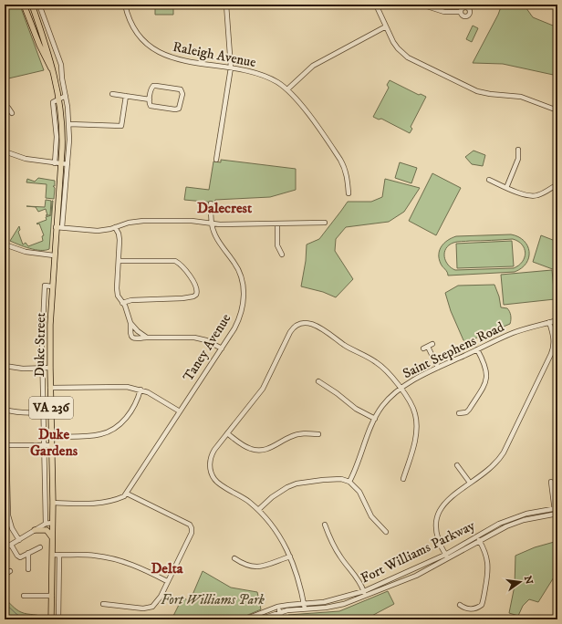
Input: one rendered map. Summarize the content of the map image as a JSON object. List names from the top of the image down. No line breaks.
{"streets":{"main road":["Duke Street","VA 236"],"street":["Raleigh Avenue","Taney Avenue","Saint Stephens Road","Fort Williams Parkway"]},"districts":["Dalecrest","Duke Gardens","Delta"],"parks":["Fort Williams Park"],"north":"right"}
